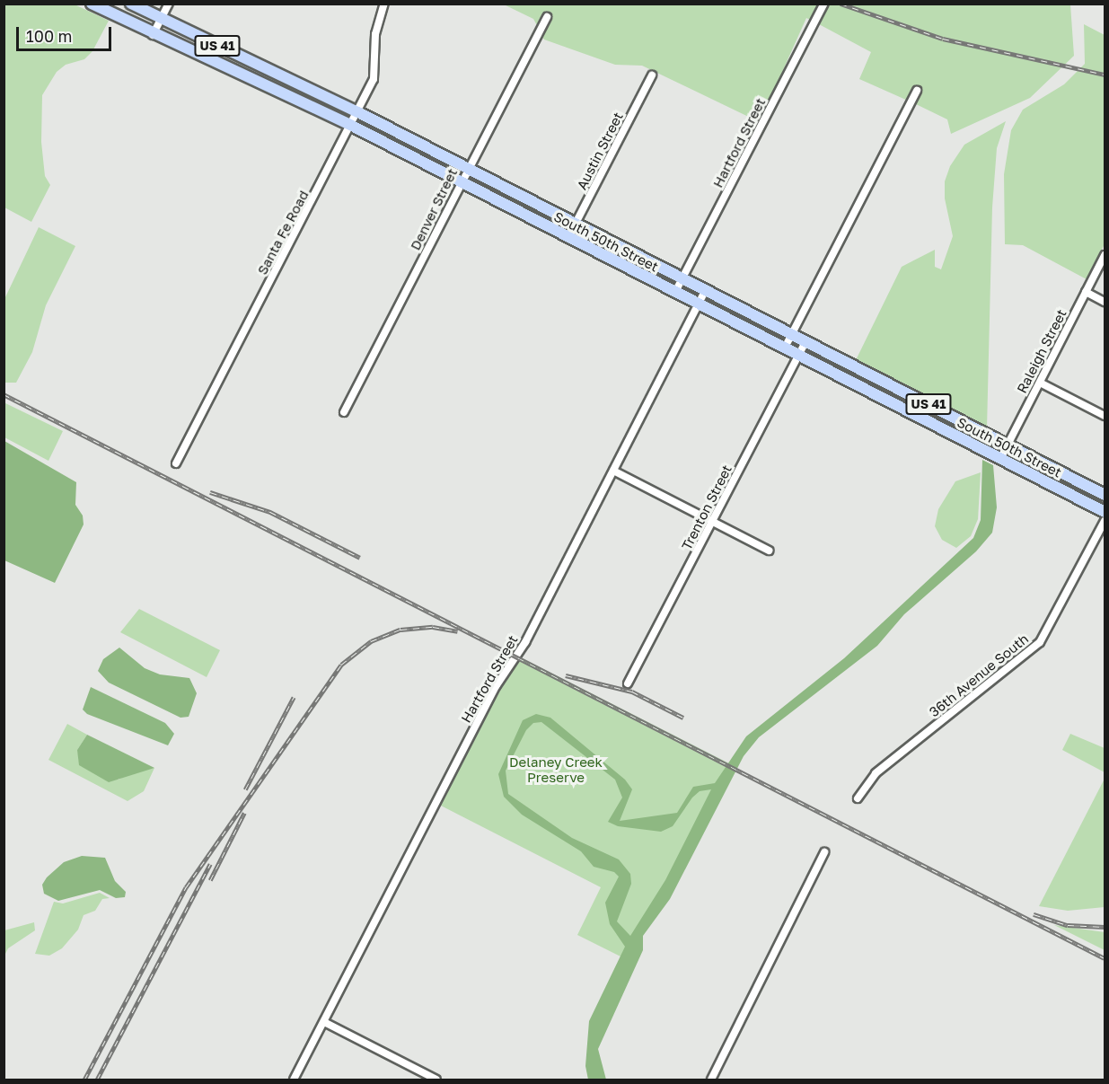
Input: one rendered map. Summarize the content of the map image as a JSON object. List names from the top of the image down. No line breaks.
{"streets":{"main road":["US 41","South 50th Street"],"street":["Hartford Street","Austin Street","Denver Street","Santa Fe Road","Raleigh Street","Trenton Street","36th Avenue South"]},"crossings":[["Hartford Street","South 50th Street"],["Austin Street","South 50th Street"],["Denver Street","South 50th Street"],["Santa Fe Road","South 50th Street"],["South 50th Street","Raleigh Street"],["South 50th Street","Trenton Street"]],"parks":["Delaney Creek Preserve"],"scale_bar":"100 m"}
